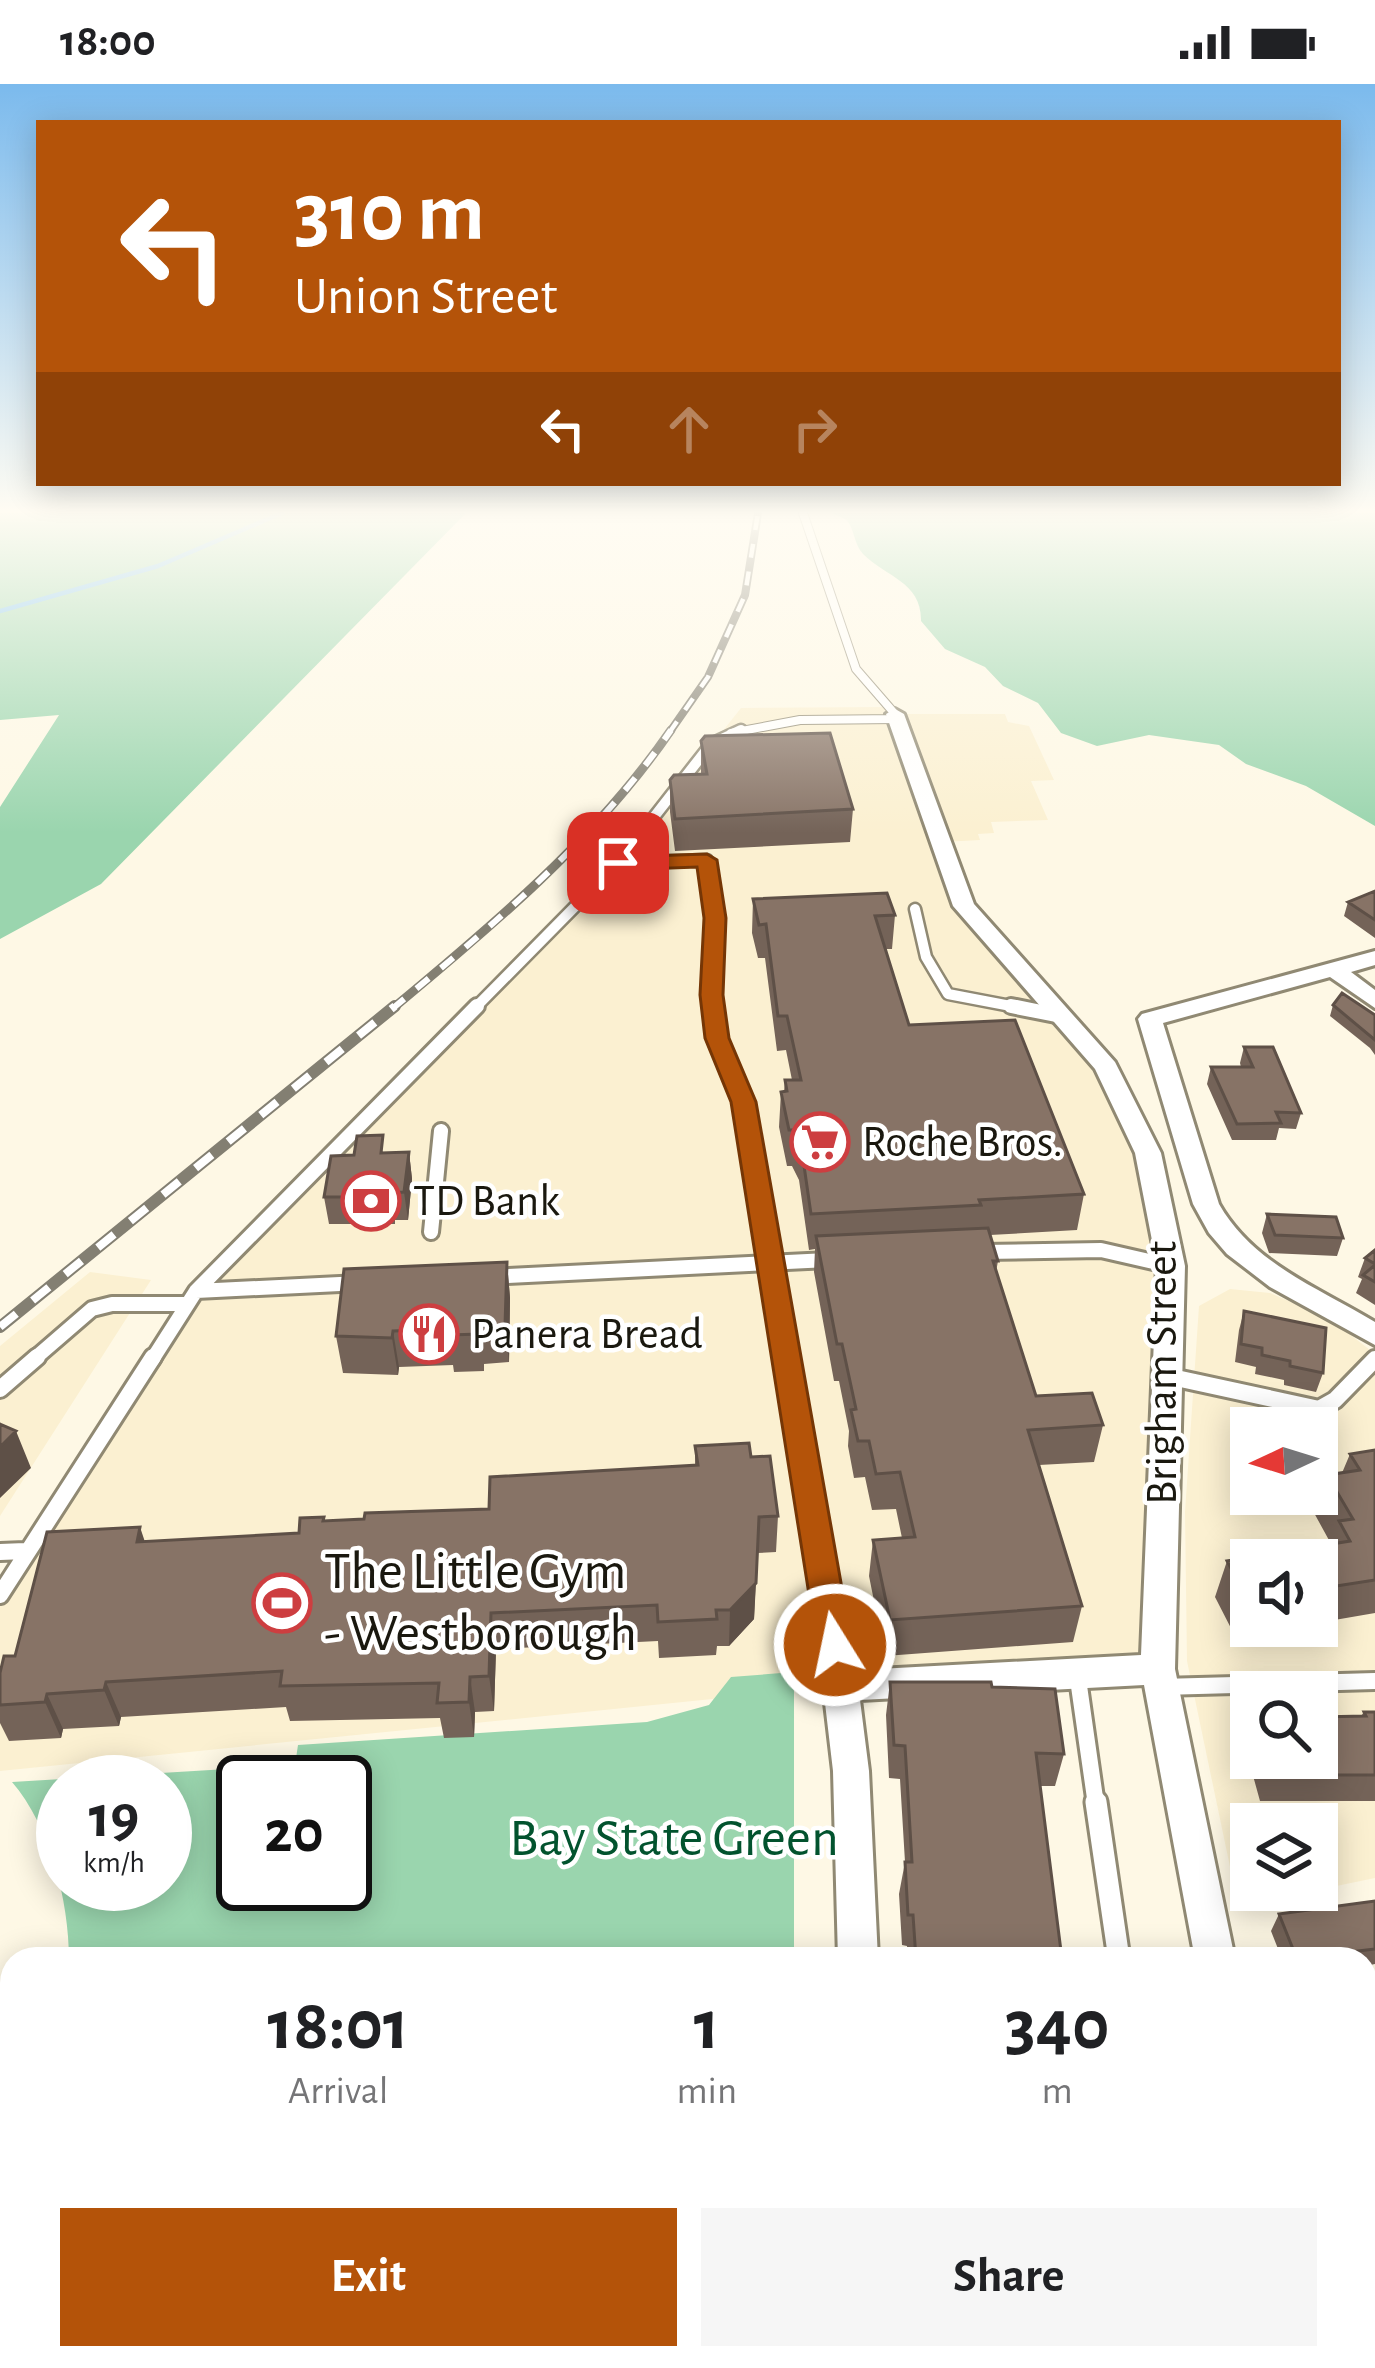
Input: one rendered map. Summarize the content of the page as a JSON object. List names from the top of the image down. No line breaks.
{"streets":{"street":["Brigham Street"]},"parks":["Bay State Green"],"places":{"supermarket":["Roche Bros."],"bank":["TD Bank"],"restaurant":["Panera Bread"],"sports":["The Little Gym - Westborough"]},"north":"left","page":{"status":"18:00","turn":["310 m","Union Street"],"speed":"19 km/h","limit":"20","eta":["18:01","Arrival","1","min","340","m"],"buttons":["Exit","Share"]}}
